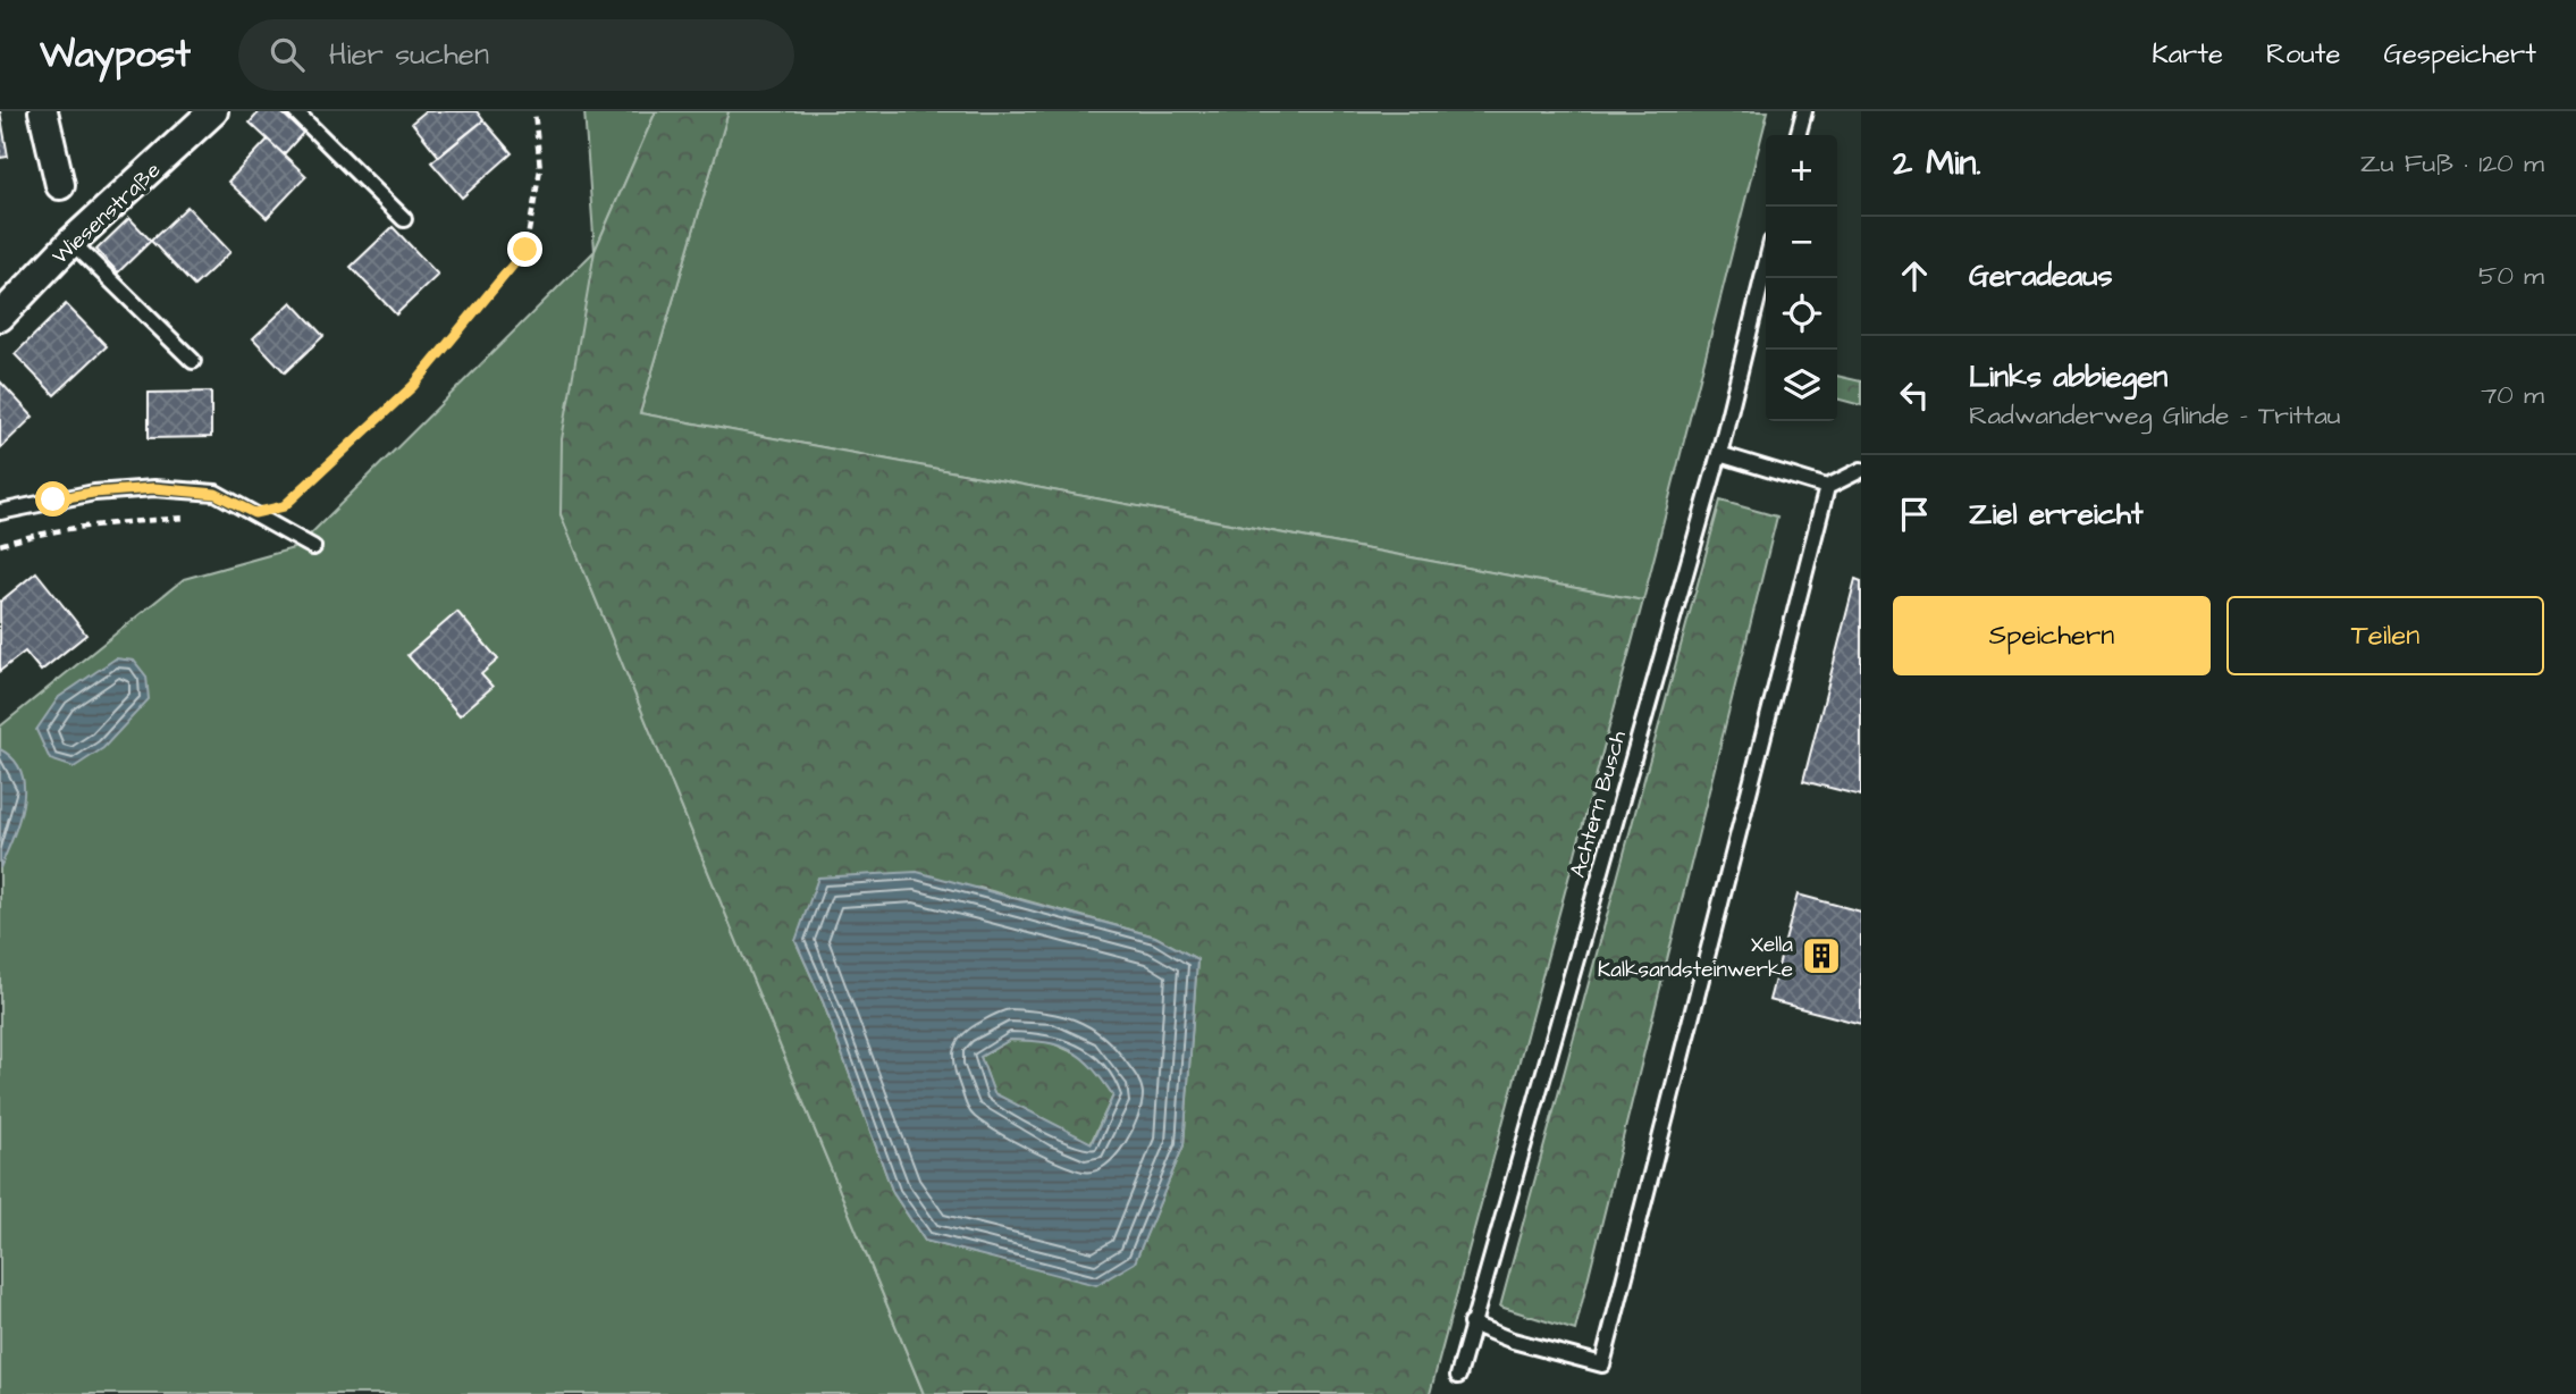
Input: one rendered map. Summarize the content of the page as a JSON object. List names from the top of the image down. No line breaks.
{"streets":{"street":["Wiesenstraße"],"lane":["Achtern Busch"]},"places":{"building":["Xella Kalksandsteinwerke"]},"page":{"header":"Waypost","search":"Hier suchen","nav":["Karte","Route","Gespeichert"],"heading":["2 Min.","Zu Fuß · 120 m"],"map_buttons":["+","−"],"list":[["Geradeaus","50 m"],["Links abbiegen","Radwanderweg Glinde - Trittau","70 m"],"Ziel erreicht"],"buttons":["Speichern","Teilen"]}}
